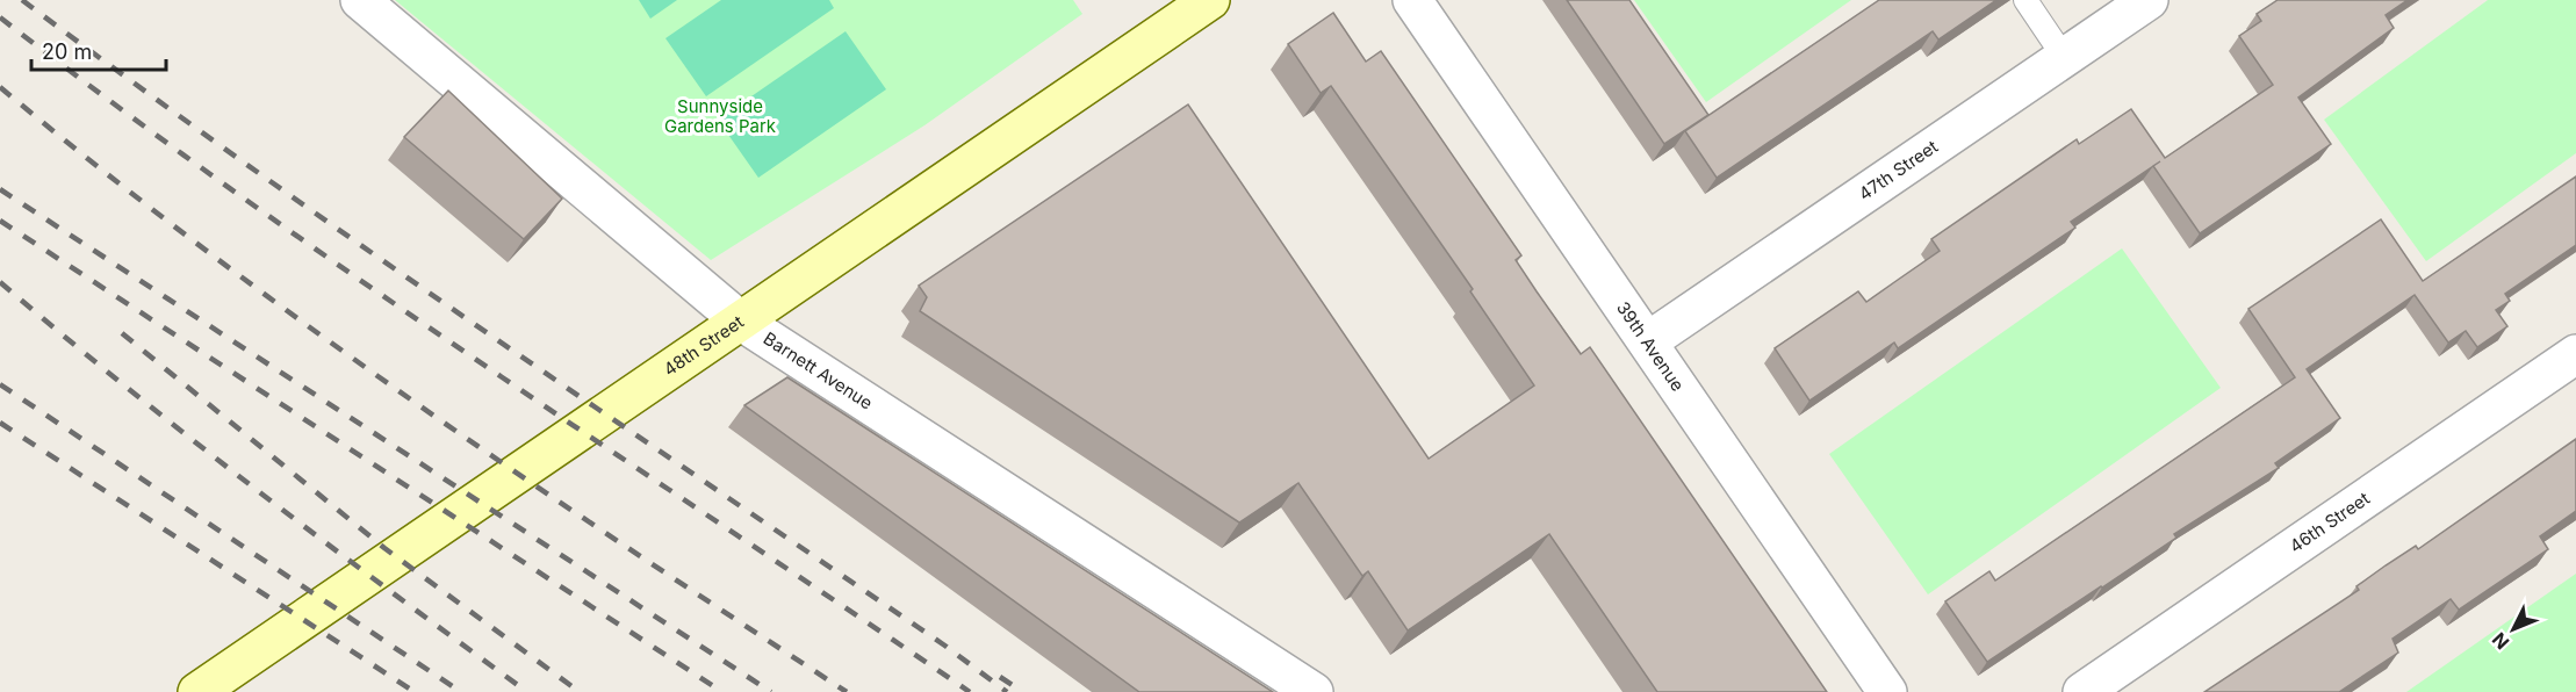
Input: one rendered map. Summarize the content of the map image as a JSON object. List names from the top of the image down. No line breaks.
{"streets":{"street":["47th Street","48th Street","39th Avenue","Barnett Avenue","46th Street"]},"crossings":[["47th Street","39th Avenue"],["48th Street","Barnett Avenue"]],"parks":["Sunnyside Gardens Park"],"scale_bar":"20 m","north":"bottom left"}
